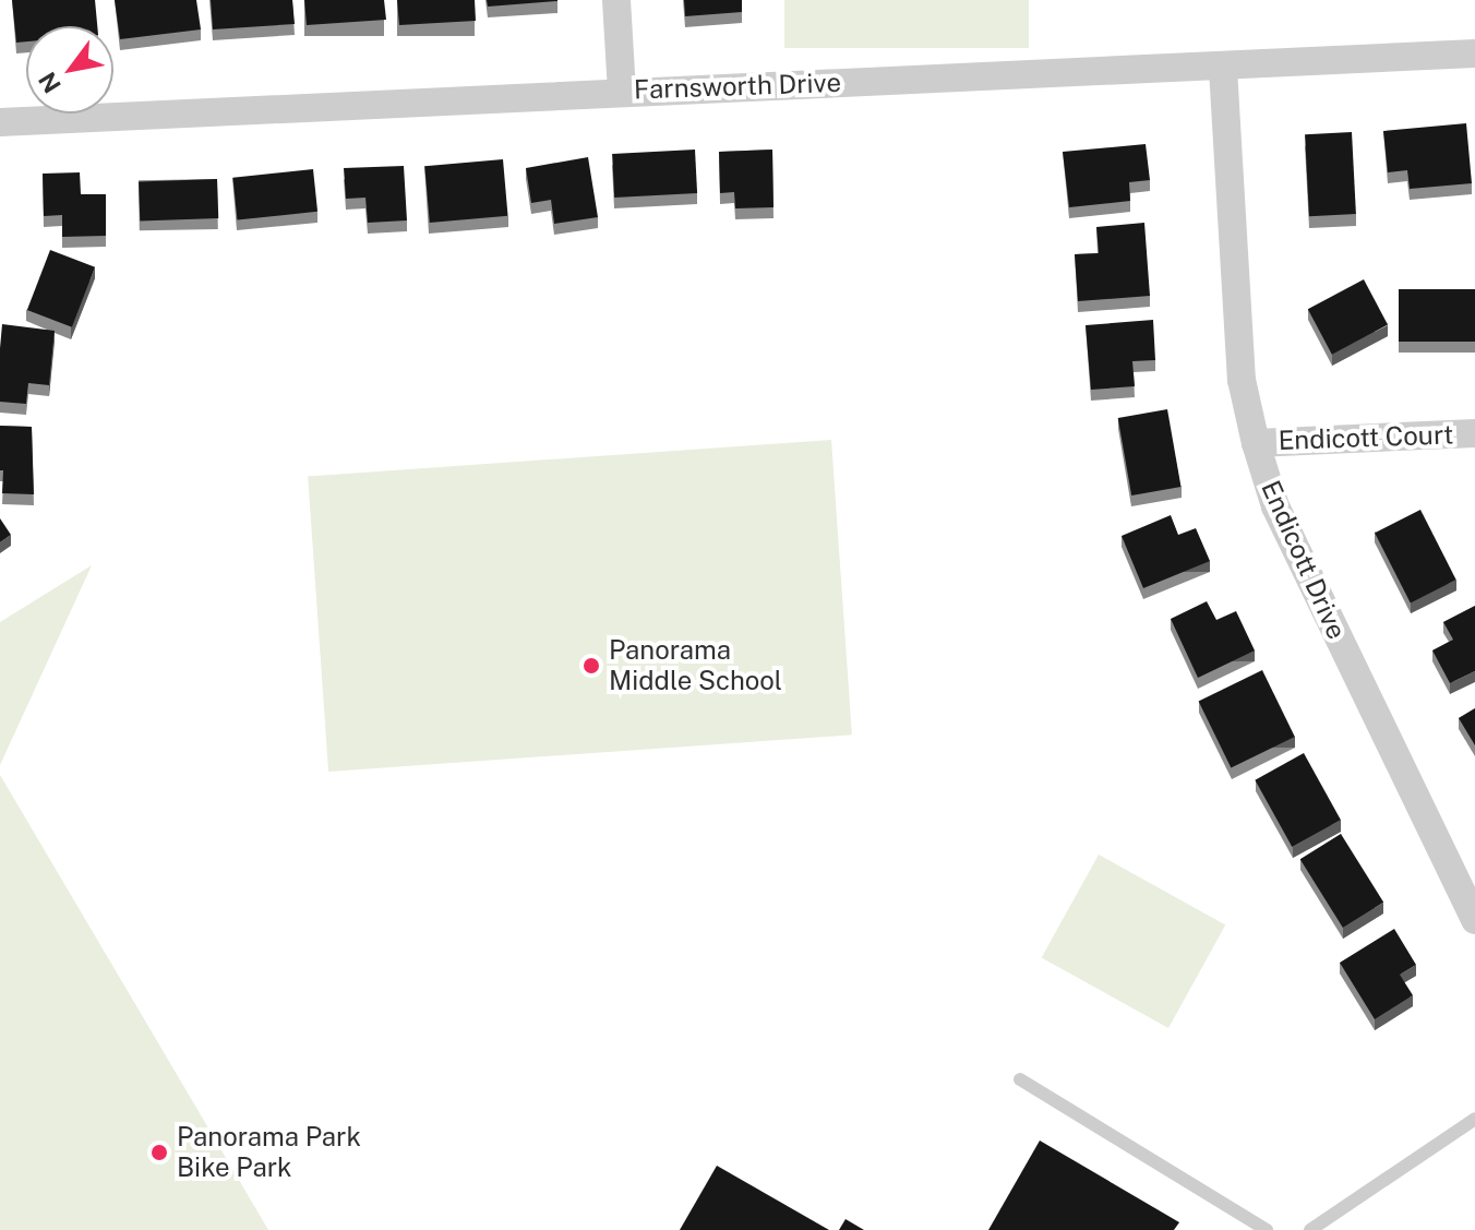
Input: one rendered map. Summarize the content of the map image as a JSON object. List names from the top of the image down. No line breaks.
{"streets":{"street":["Farnsworth Drive","Endicott Court","Endicott Drive"]},"crossings":[["Farnsworth Drive","Endicott Drive"],["Endicott Court","Endicott Drive"]],"places":["Panorama Middle School","Panorama Park Bike Park"],"north":"bottom left"}
